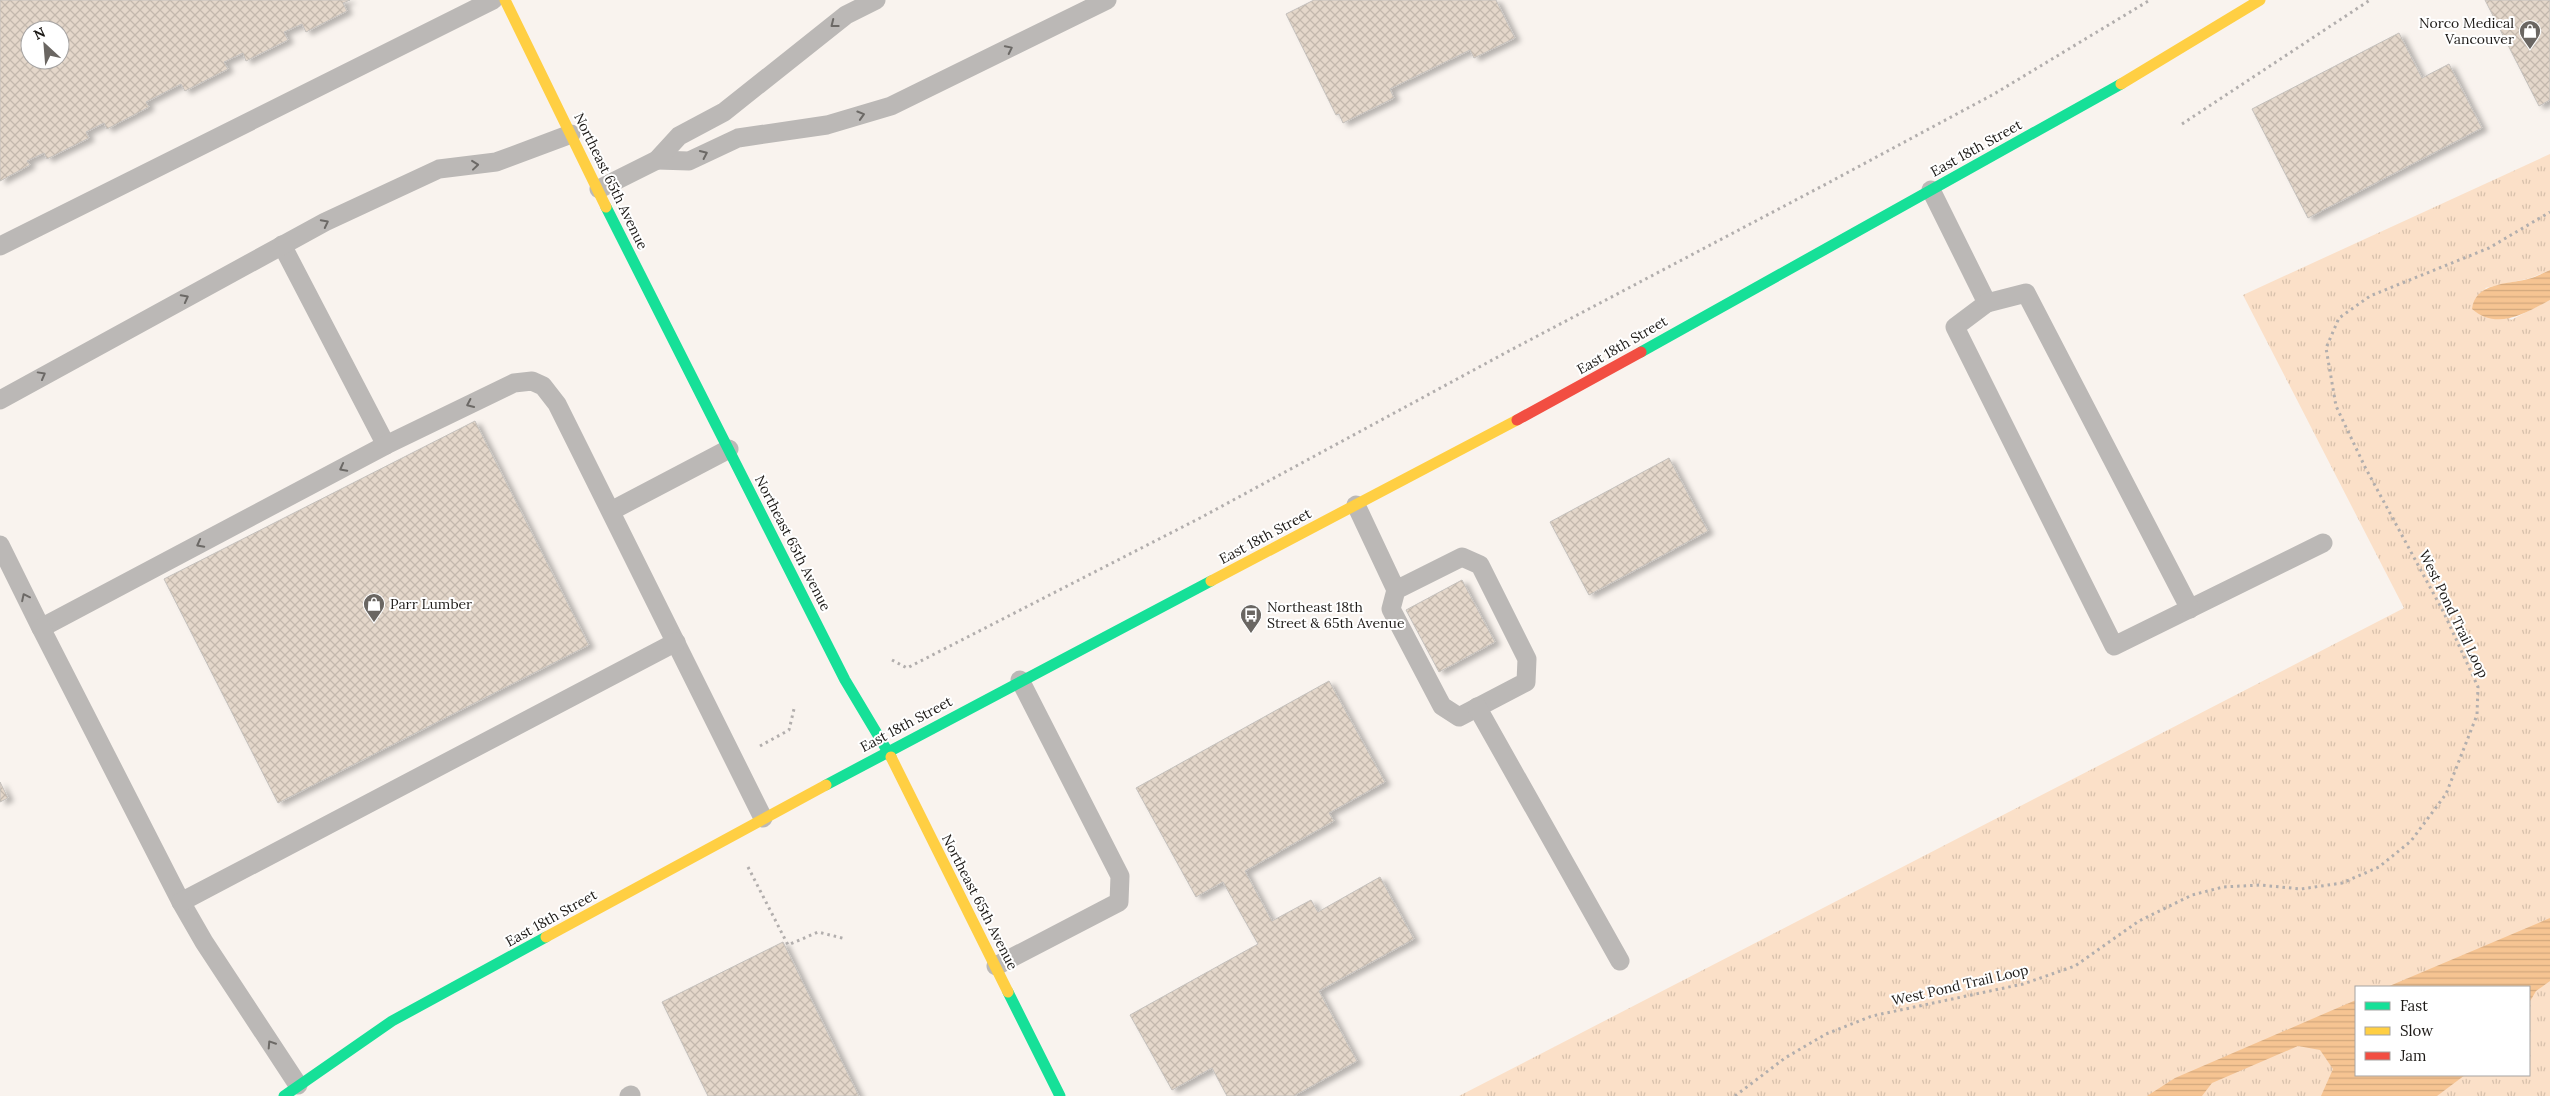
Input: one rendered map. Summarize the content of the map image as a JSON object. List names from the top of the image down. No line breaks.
{"streets":{"street":["East 18th Street","Northeast 65th Avenue"],"path":["West Pond Trail Loop"]},"crossings":[["East 18th Street","Northeast 65th Avenue"]],"places":{"shop":["Norco Medical Vancouver","Parr Lumber"],"bus stop":["Northeast 18th Street & 65th Avenue"]},"legend":["Fast","Slow","Jam"],"north":"top left"}
